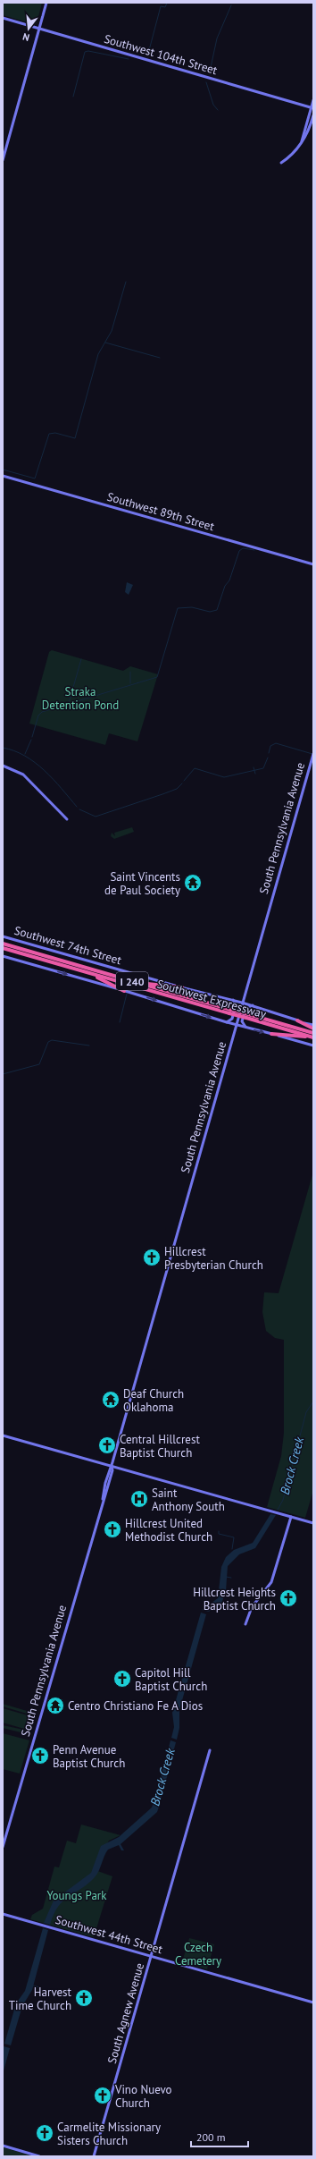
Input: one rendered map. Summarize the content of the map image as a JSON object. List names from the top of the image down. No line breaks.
{"streets":{"highway":["I 240","Southwest Expressway"],"main road":["Southwest 104th Street","Southwest 89th Street","South Pennsylvania Avenue","Southwest 74th Street","Southwest 44th Street","South Agnew Avenue"]},"crossings":[["South Pennsylvania Avenue","Southwest 74th Street"],["Southwest 44th Street","South Agnew Avenue"]],"water":["Brock Creek"],"parks":["Straka Detention Pond","Youngs Park","Czech Cemetery"],"places":{"temple":["Saint Vincents de Paul Society","Deaf Church Oklahoma","Centro Christiano Fe A Dios"],"church":["Hillcrest Presbyterian Church","Central Hillcrest Baptist Church","Hillcrest United Methodist Church","Hillcrest Heights Baptist Church","Capitol Hill Baptist Church","Penn Avenue Baptist Church","Harvest Time Church","Vino Nuevo Church","Carmelite Missionary Sisters Church"],"hospital":["Saint Anthony South"]},"scale_bar":"200 m","north":"bottom"}
